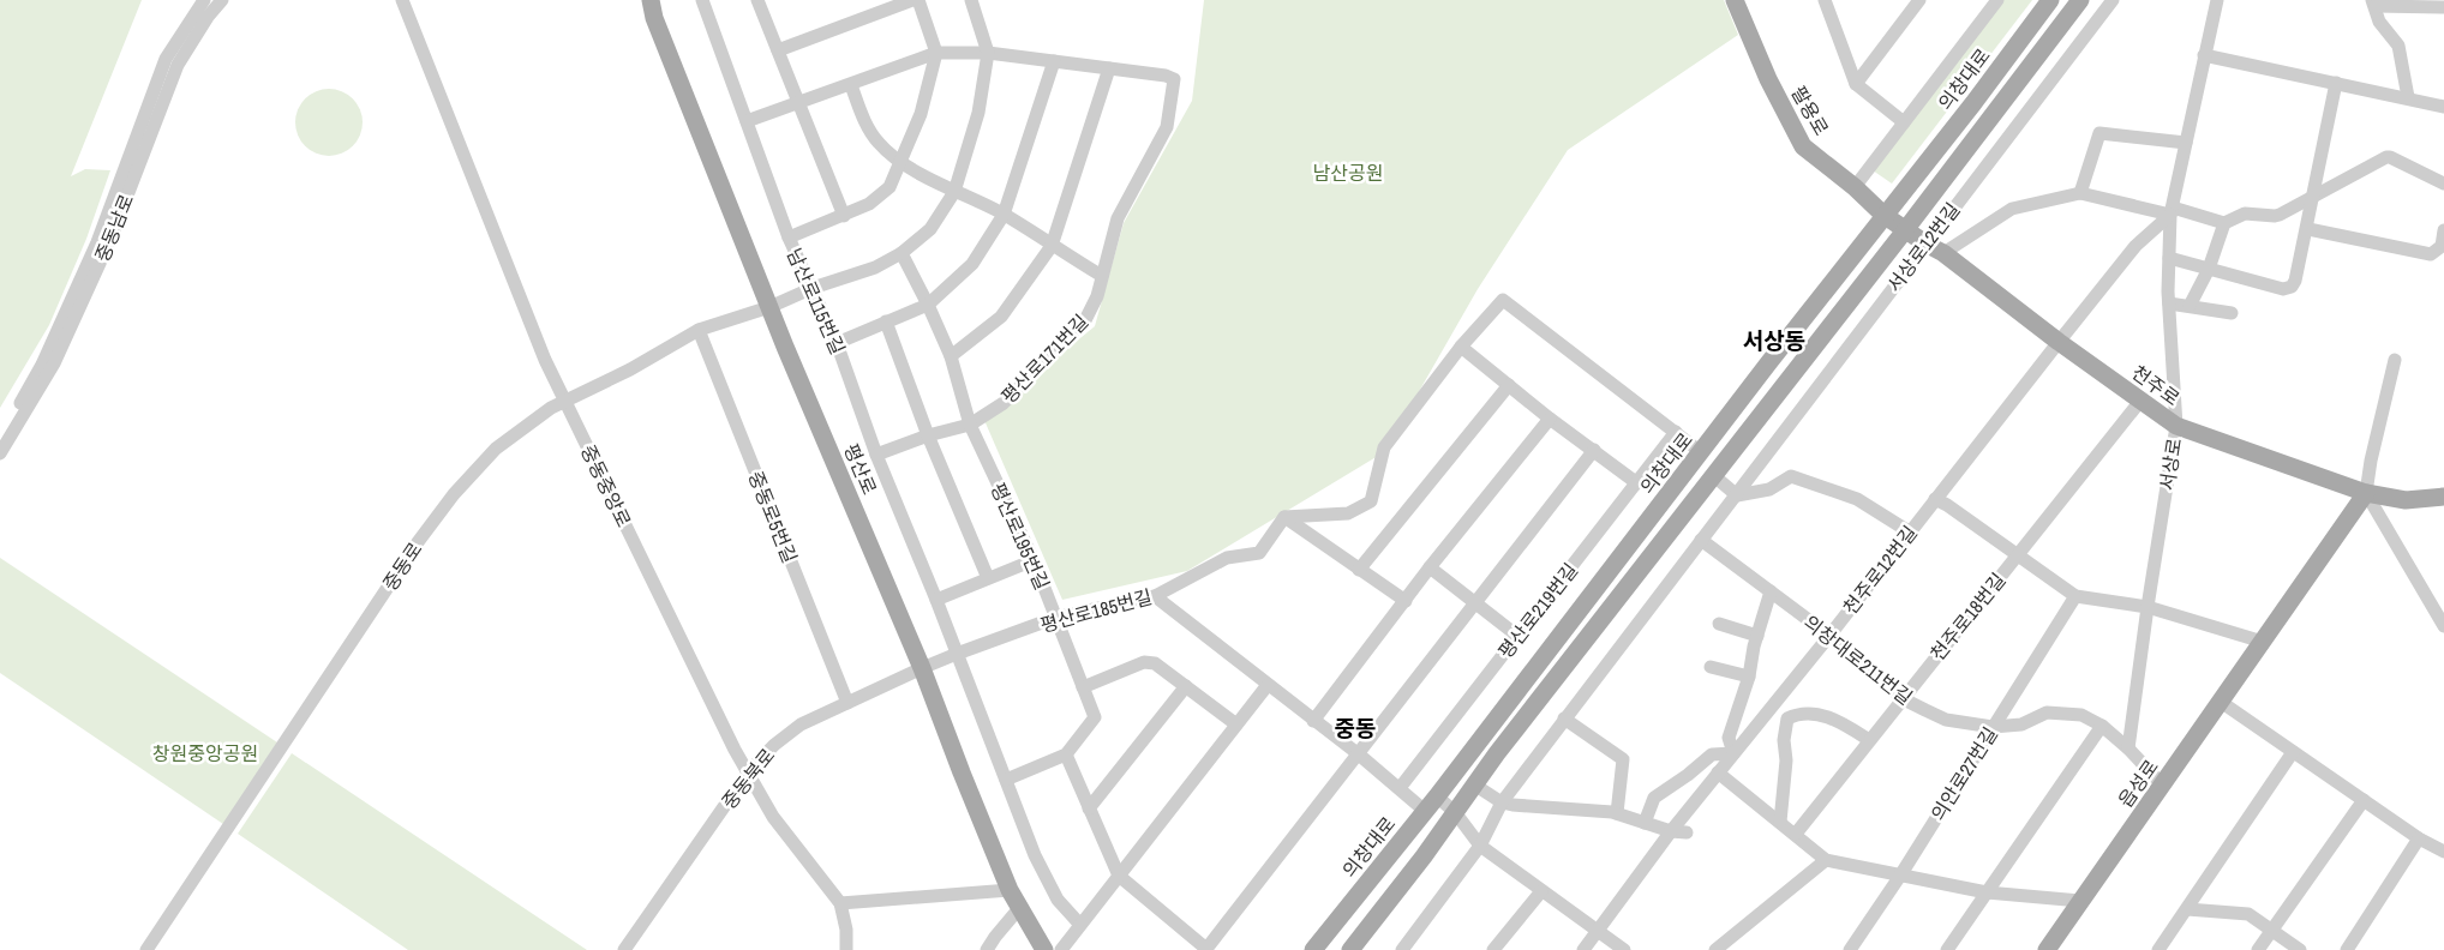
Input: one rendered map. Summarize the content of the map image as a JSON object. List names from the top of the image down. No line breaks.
{"streets":{"main road":["의창대로","팔용로","천주로","평산로","읍성로"],"street":["중동남로","서상로12번길","남산로115번길","평산로171번길","서상로","중동중앙로","중동로5번길","평산로195번길","중동로","천주로12번길","평산로185번길","평산로219번길","천주로18번길","의창대로211번길","의안로27번길","중동북로"]},"crossings":[["의창대로","팔용로"],["의창대로","천주로"],["팔용로","천주로"],["서상로12번길","천주로"],["서상로12번길","의창대로211번길"],["남산로115번길","평산로171번길"],["남산로115번길","평산로195번길"],["남산로115번길","중동로"],["남산로115번길","평산로185번길"],["평산로171번길","평산로195번길"],["천주로","서상로"],["천주로","천주로12번길"],["천주로","천주로18번길"],["천주로","읍성로"],["서상로","천주로12번길"],["서상로","의창대로211번길"],["평산로","중동로"],["평산로","평산로185번길"],["평산로","중동북로"],["중동중앙로","중동로"],["중동중앙로","중동북로"],["중동로5번길","중동로"],["중동로5번길","중동북로"],["평산로195번길","중동로"],["평산로195번길","평산로185번길"],["천주로12번길","의창대로211번길"],["평산로185번길","중동북로"],["천주로18번길","의창대로211번길"],["의창대로211번길","의안로27번길"],["의창대로211번길","읍성로"]],"districts":["서상동","중동"],"parks":["남산공원","창원중앙공원"]}
